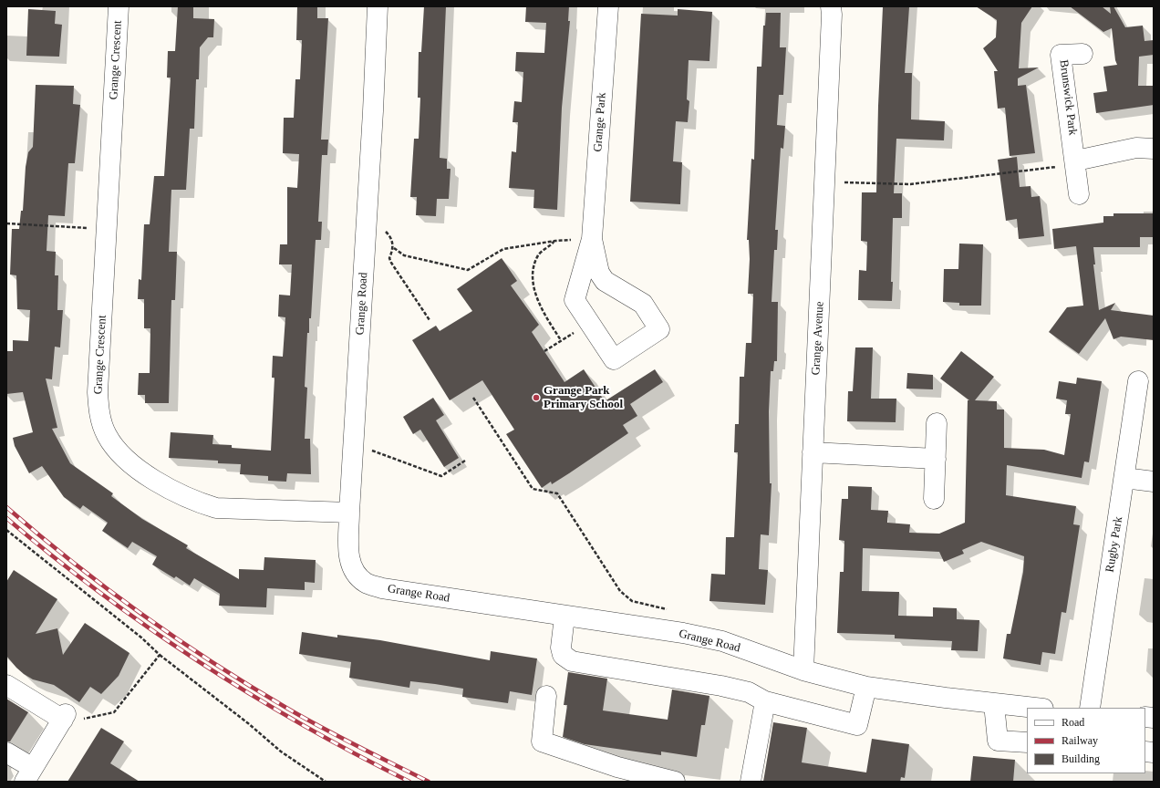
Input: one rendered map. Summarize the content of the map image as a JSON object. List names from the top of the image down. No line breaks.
{"streets":{"street":["Grange Crescent","Brunswick Park","Grange Park","Grange Road","Grange Avenue","Rugby Park"]},"crossings":[["Grange Crescent","Grange Road"],["Grange Road","Grange Avenue"]],"places":["Grange Park Primary School"],"legend":["Road","Railway","Building"]}
